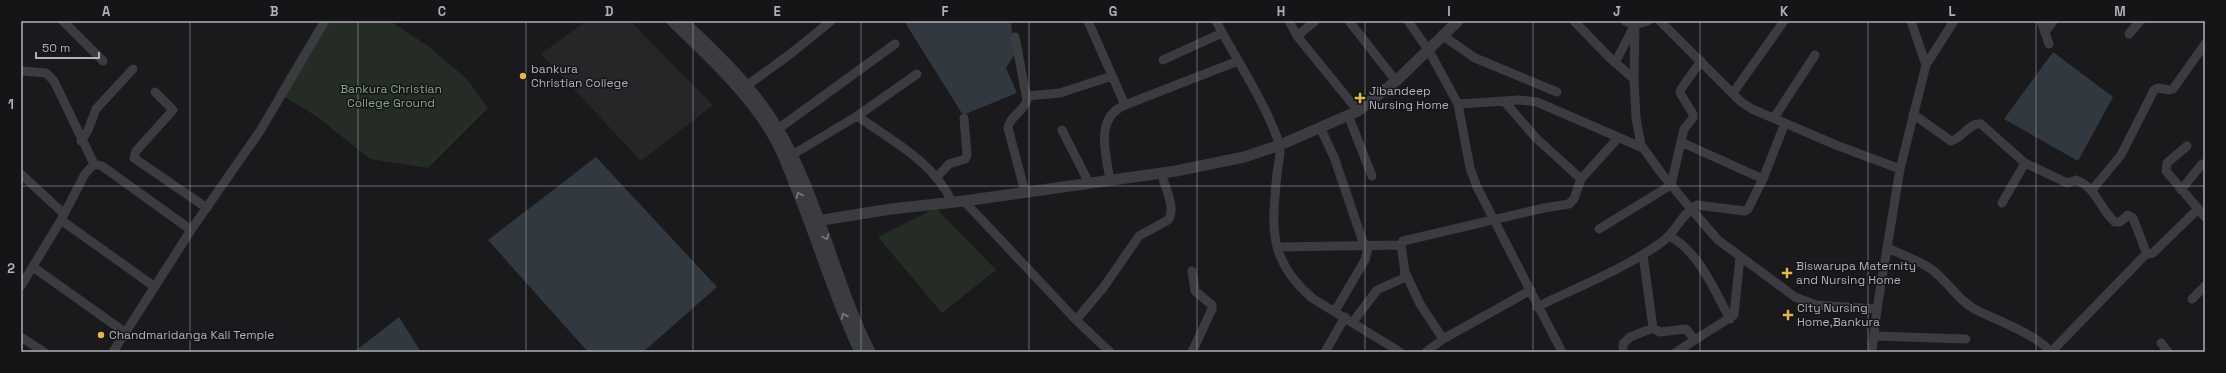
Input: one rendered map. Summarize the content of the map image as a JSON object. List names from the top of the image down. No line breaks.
{"parks":["Bankura Christian College Ground"],"places":{"other":["bankura Christian College","Chandmaridanga Kali Temple"],"health":["Jibandeep Nursing Home","Biswarupa Maternity and Nursing Home","City Nursing Home,Bankura"]},"scale_bar":"50 m","grid":{"columns":["A","B","C","D","E","F","G","H","I","J","K","L","M"],"rows":["1","2"]}}
